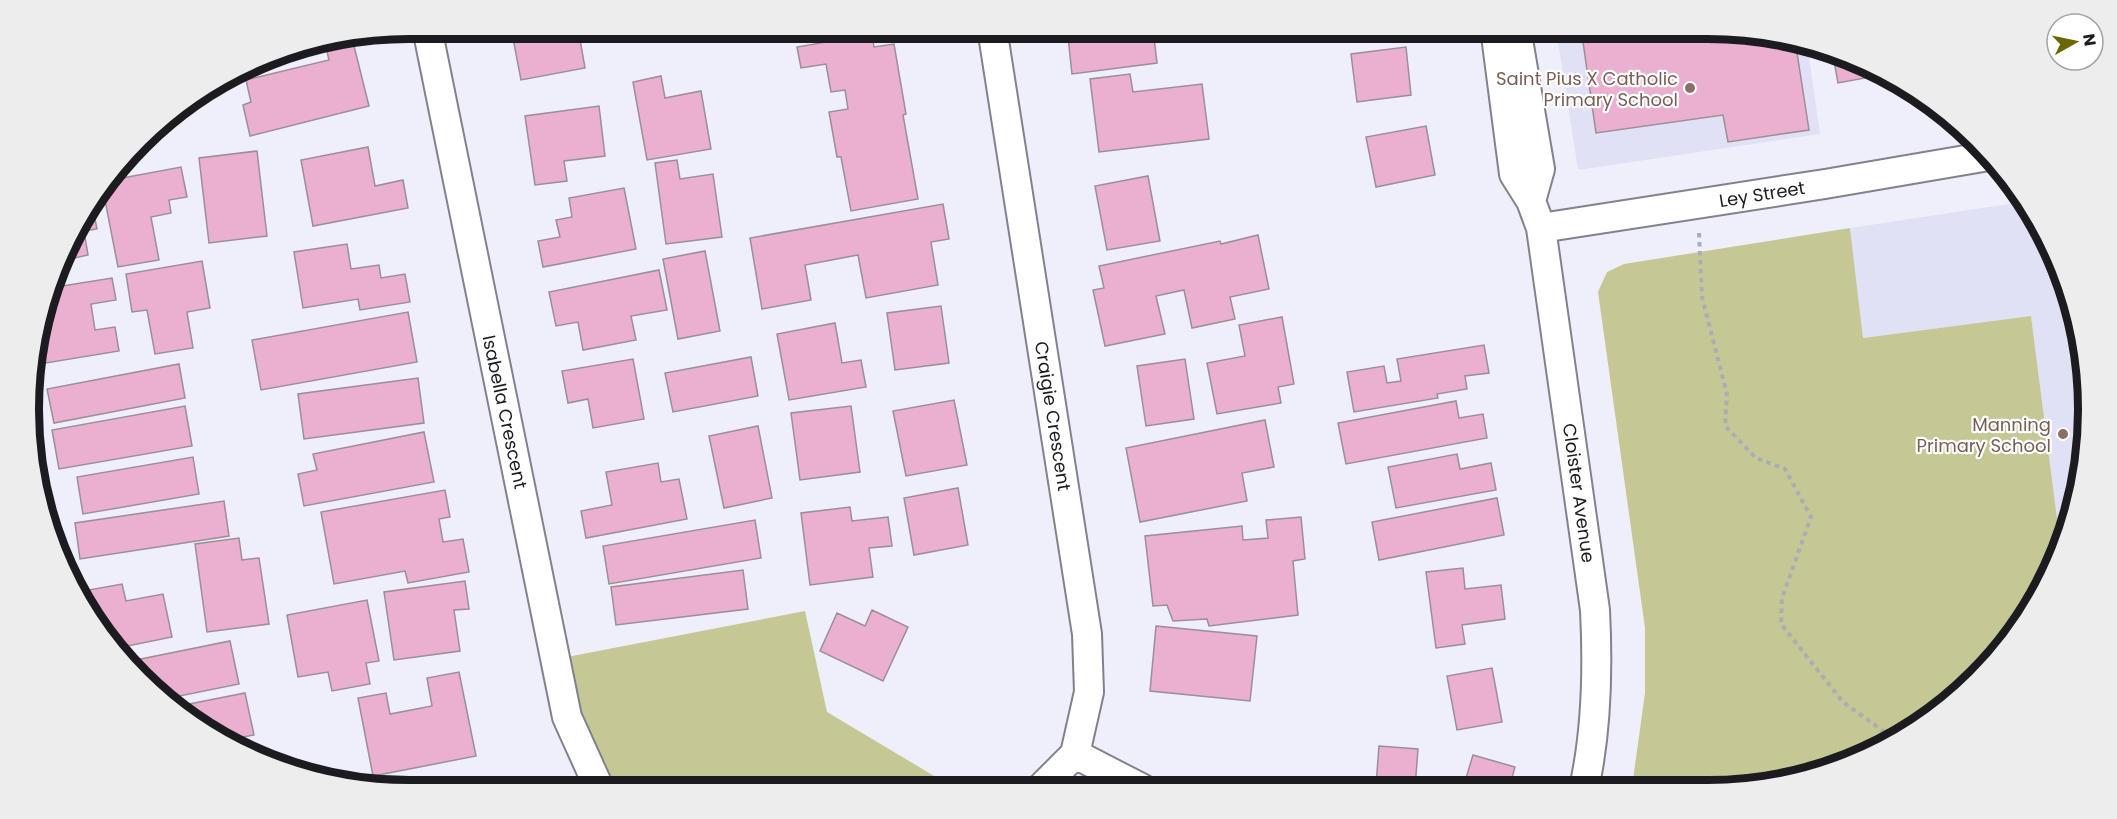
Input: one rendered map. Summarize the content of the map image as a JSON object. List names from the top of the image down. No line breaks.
{"streets":{"street":["Ley Street","Isabella Crescent","Craigie Crescent","Cloister Avenue"]},"crossings":[["Ley Street","Cloister Avenue"]],"places":["Saint Pius X Catholic Primary School","Manning Primary School"],"north":"right"}
